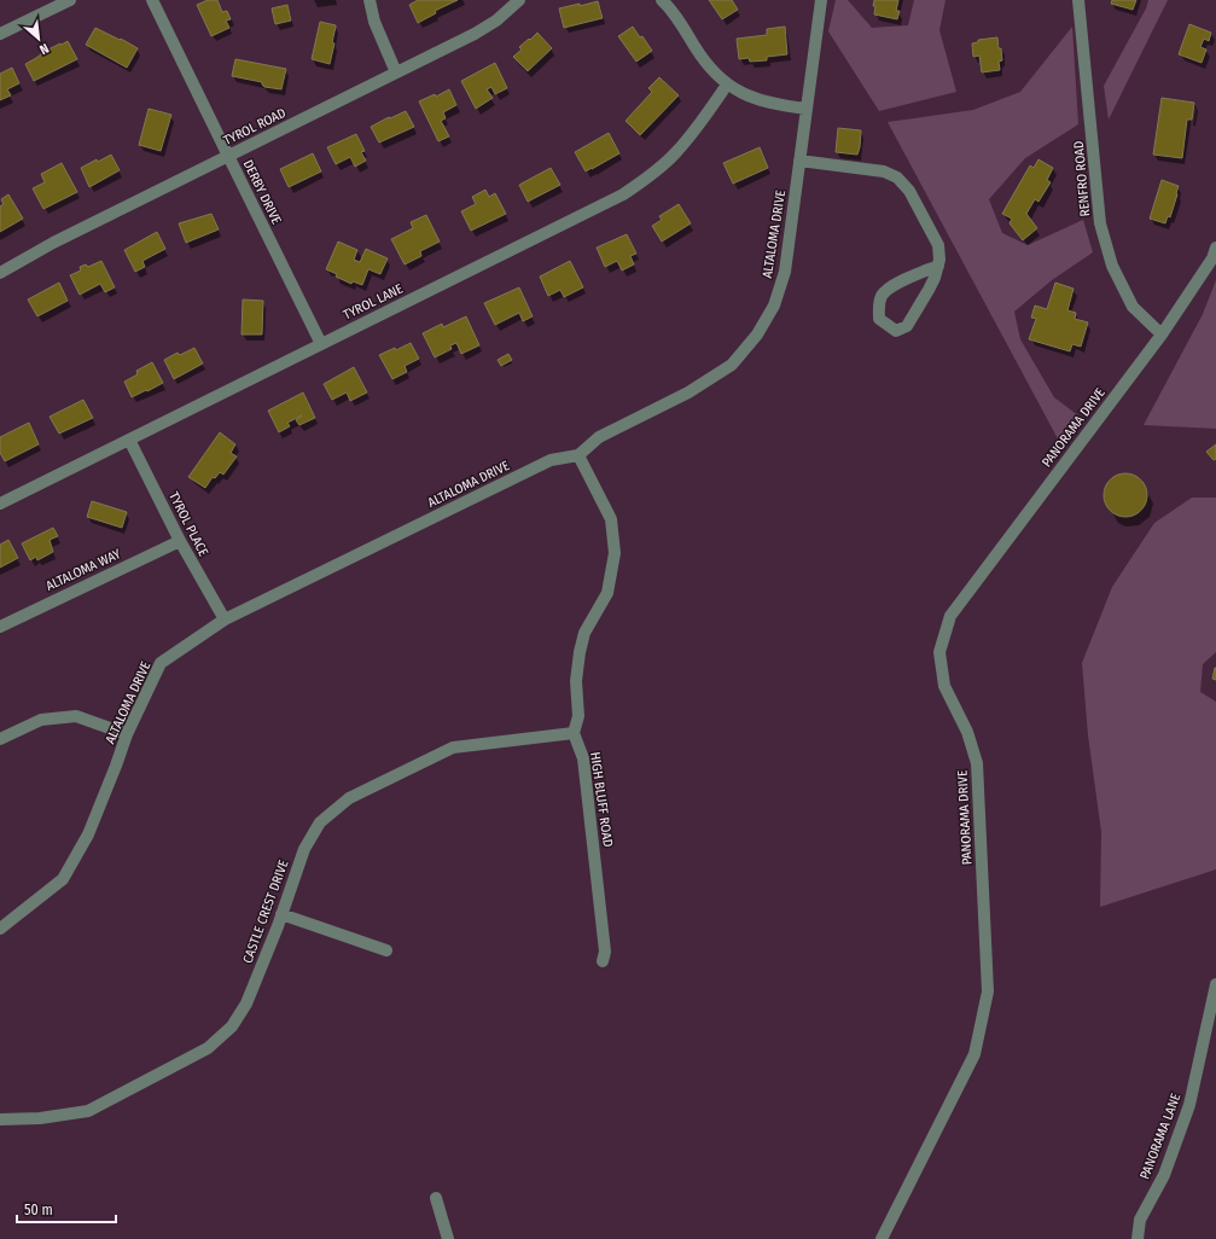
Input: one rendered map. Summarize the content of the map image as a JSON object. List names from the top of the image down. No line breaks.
{"streets":{"street":["TYROL ROAD","RENFRO ROAD","DERBY DRIVE","ALTALOMA DRIVE","TYROL LANE","PANORAMA DRIVE","TYROL PLACE","ALTALOMA WAY","HIGH BLUFF ROAD","CASTLE CREST DRIVE","PANORAMA LANE"]},"crossings":[["TYROL ROAD","DERBY DRIVE"],["RENFRO ROAD","PANORAMA DRIVE"],["DERBY DRIVE","TYROL LANE"],["ALTALOMA DRIVE","TYROL PLACE"],["TYROL LANE","TYROL PLACE"],["TYROL PLACE","ALTALOMA WAY"],["HIGH BLUFF ROAD","CASTLE CREST DRIVE"]],"scale_bar":"50 m","north":"bottom right"}
